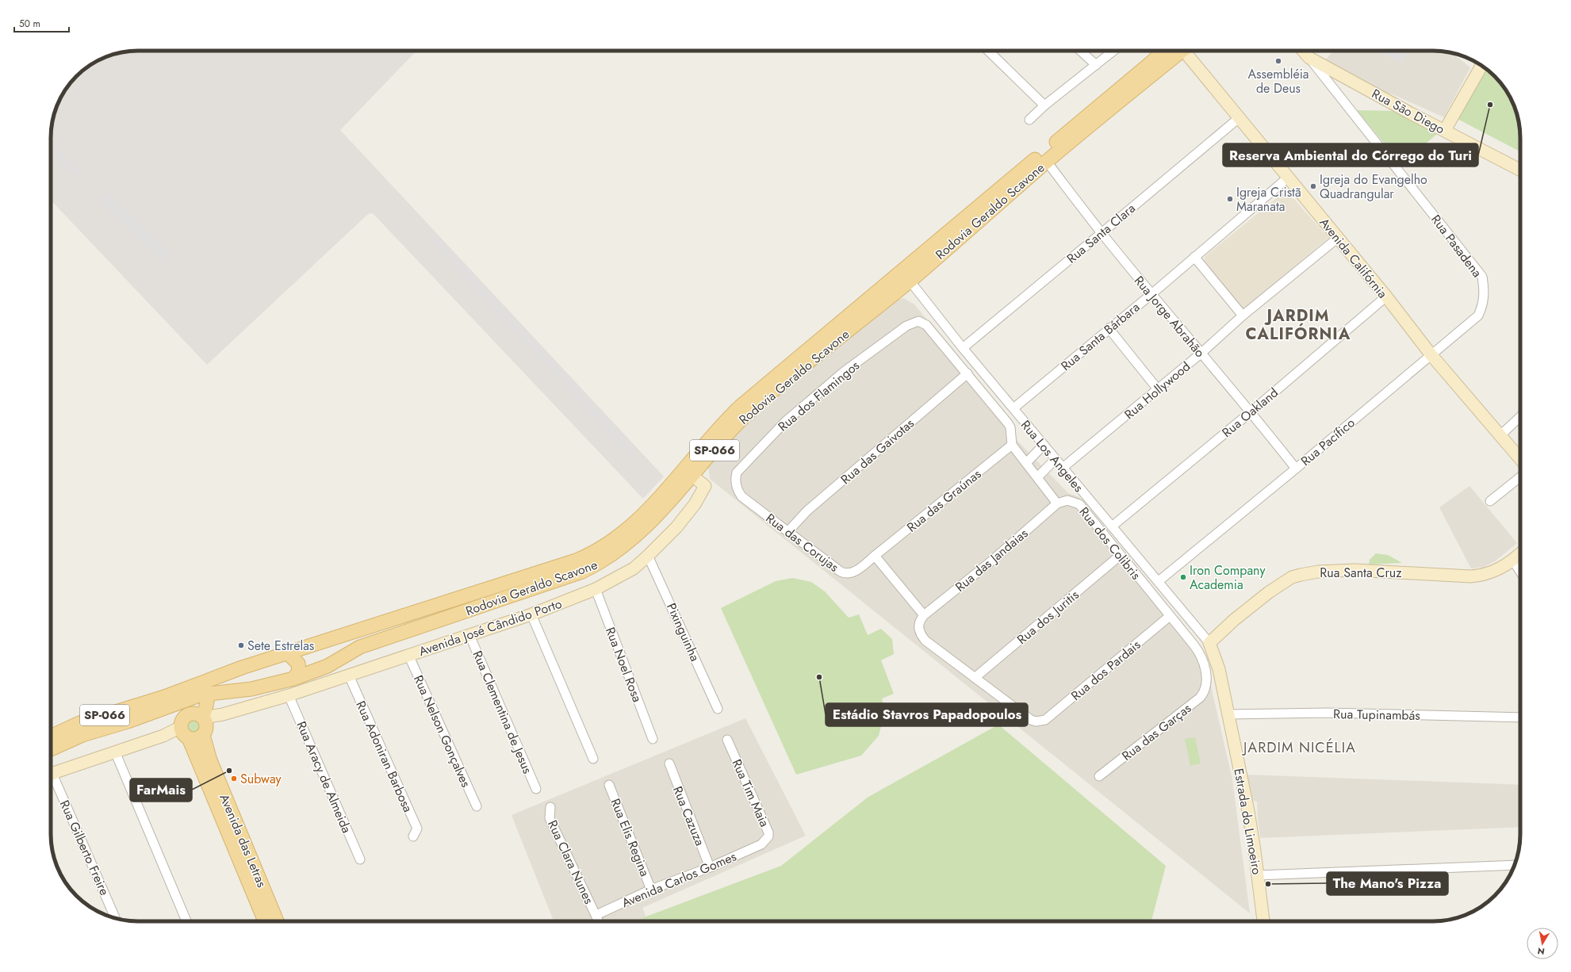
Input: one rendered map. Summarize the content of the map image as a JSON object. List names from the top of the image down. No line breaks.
{"streets":{"main road":["Rodovia Geraldo Scavone","SP-066","Avenida das Letras"],"street":["Rua São Diego","Rua Santa Clara","Rua Pasadena","Avenida Califórnia","Rua Jorge Abrahão","Rua Santa Bárbara","Rua Hollywood","Rua dos Flamingos","Rua Oakland","Rua Pacífico","Rua das Gaivotas","Rua Los Angeles","Rua das Graúnas","Rua das Corujas","Rua dos Colibris","Rua das Jandaias","Rua Santa Cruz","Rua dos Juritis","Avenida José Cândido Porto","Pixinguinha","Rua Noel Rosa","Rua dos Pardais","Rua Clementina de Jesus","Rua Tupinambás","Rua Nelson Gonçalves","Rua das Garças","Rua Adoniran Barbosa","Rua Aracy de Almeida","Rua Tim Maia","Rua Cazuza","Estrada do Limoeiro","Rua Elis Regina","Rua Gilberto Freire","Rua Clara Nunes","Avenida Carlos Gomes"]},"crossings":[["Rua São Diego","Rua Pasadena"],["Rodovia Geraldo Scavone","Rua Jorge Abrahão"],["Rodovia Geraldo Scavone","Rua Los Angeles"],["Rodovia Geraldo Scavone","Avenida José Cândido Porto"],["Rua Santa Clara","Avenida Califórnia"],["Rua Santa Clara","Rua Jorge Abrahão"],["Rua Santa Clara","Rua Los Angeles"],["Rua Pasadena","Rua Pacífico"],["Avenida Califórnia","Rua Santa Bárbara"],["Avenida Califórnia","Rua Hollywood"],["Avenida Califórnia","Rua Oakland"],["Avenida Califórnia","Rua Pacífico"],["Rua Jorge Abrahão","Rua Santa Bárbara"],["Rua Jorge Abrahão","Rua Hollywood"],["Rua Jorge Abrahão","Rua Oakland"],["Rua Jorge Abrahão","Rua Pacífico"],["Rua Santa Bárbara","Rua Los Angeles"],["Rua Hollywood","Rua Los Angeles"],["Rua dos Flamingos","Rua das Gaivotas"],["Rua dos Flamingos","Rua das Corujas"],["Rua Oakland","Rua Los Angeles"],["Rua Pacífico","Rua Los Angeles"],["Rua das Gaivotas","Rua das Corujas"],["Rua Los Angeles","Rua Santa Cruz"],["Rua Los Angeles","Estrada do Limoeiro"],["Rua das Graúnas","Rua das Corujas"],["Rua dos Colibris","Rua das Jandaias"],["Rua dos Colibris","Rua dos Juritis"],["Rua dos Colibris","Rua dos Pardais"],["Rua dos Colibris","Rua das Garças"],["Rua Santa Cruz","Estrada do Limoeiro"],["Rua dos Juritis","Rua dos Pardais"],["Avenida José Cândido Porto","Pixinguinha"],["Avenida José Cândido Porto","Rua Noel Rosa"],["Avenida José Cândido Porto","Rua Clementina de Jesus"],["Avenida José Cândido Porto","Rua Nelson Gonçalves"],["Avenida José Cândido Porto","Rua Adoniran Barbosa"],["Avenida José Cândido Porto","Rua Aracy de Almeida"],["Avenida José Cândido Porto","Avenida das Letras"],["Rua Tupinambás","Estrada do Limoeiro"],["Rua Tim Maia","Avenida Carlos Gomes"],["Rua Cazuza","Avenida Carlos Gomes"],["Rua Elis Regina","Avenida Carlos Gomes"],["Rua Clara Nunes","Avenida Carlos Gomes"]],"districts":["JARDIM CALIFÓRNIA","JARDIM NICÉLIA"],"places":["Assembléia de Deus","Reserva Ambiental do Córrego do Turi","Igreja do Evangelho Quadrangular","Igreja Cristã Maranata","Iron Company Academia","Sete Estrelas","Estádio Stavros Papadopoulos","FarMais","Subway","The Mano's Pizza"],"scale_bar":"50 m","north":"bottom"}
